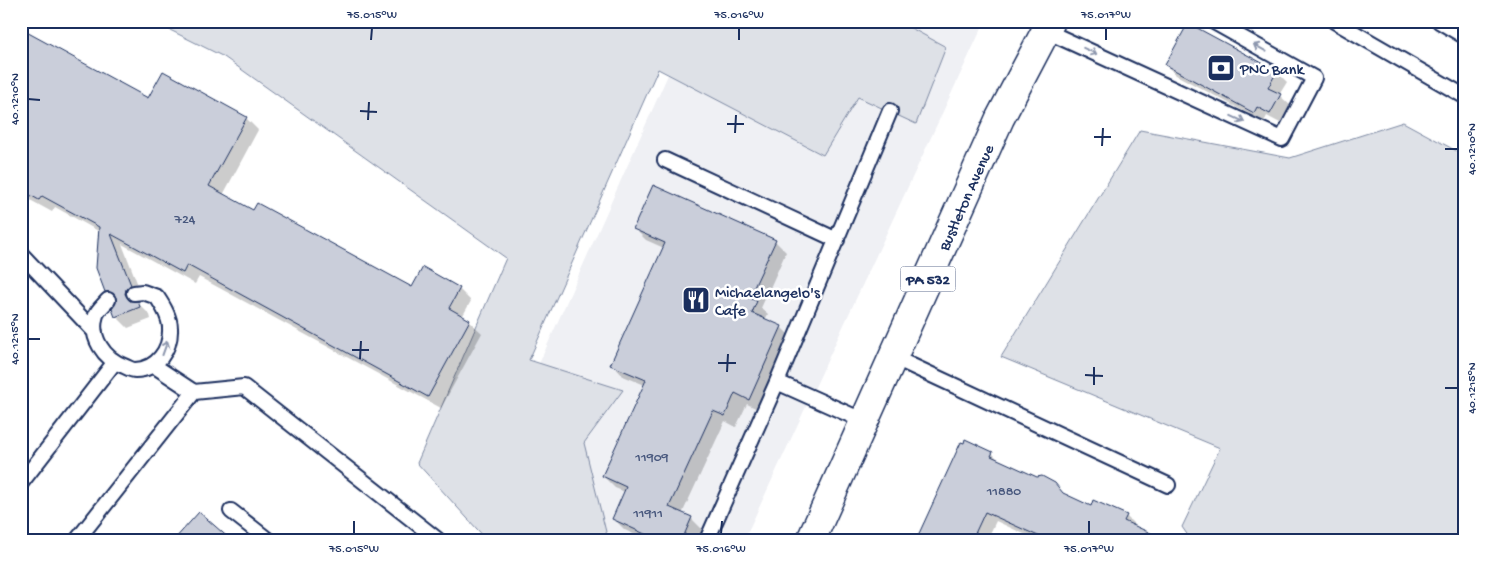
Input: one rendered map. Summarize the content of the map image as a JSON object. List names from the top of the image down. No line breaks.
{"streets":{"main road":["Bustleton Avenue","PA 532"]},"places":{"bank":["PNC Bank"],"restaurant":["Michaelangelo's Cafe"]},"house_numbers":["724","11909","11880","11911"],"coordinates":["75.015°W","75.016°W","75.017°W","40.1210°N","40.1215°N"]}
